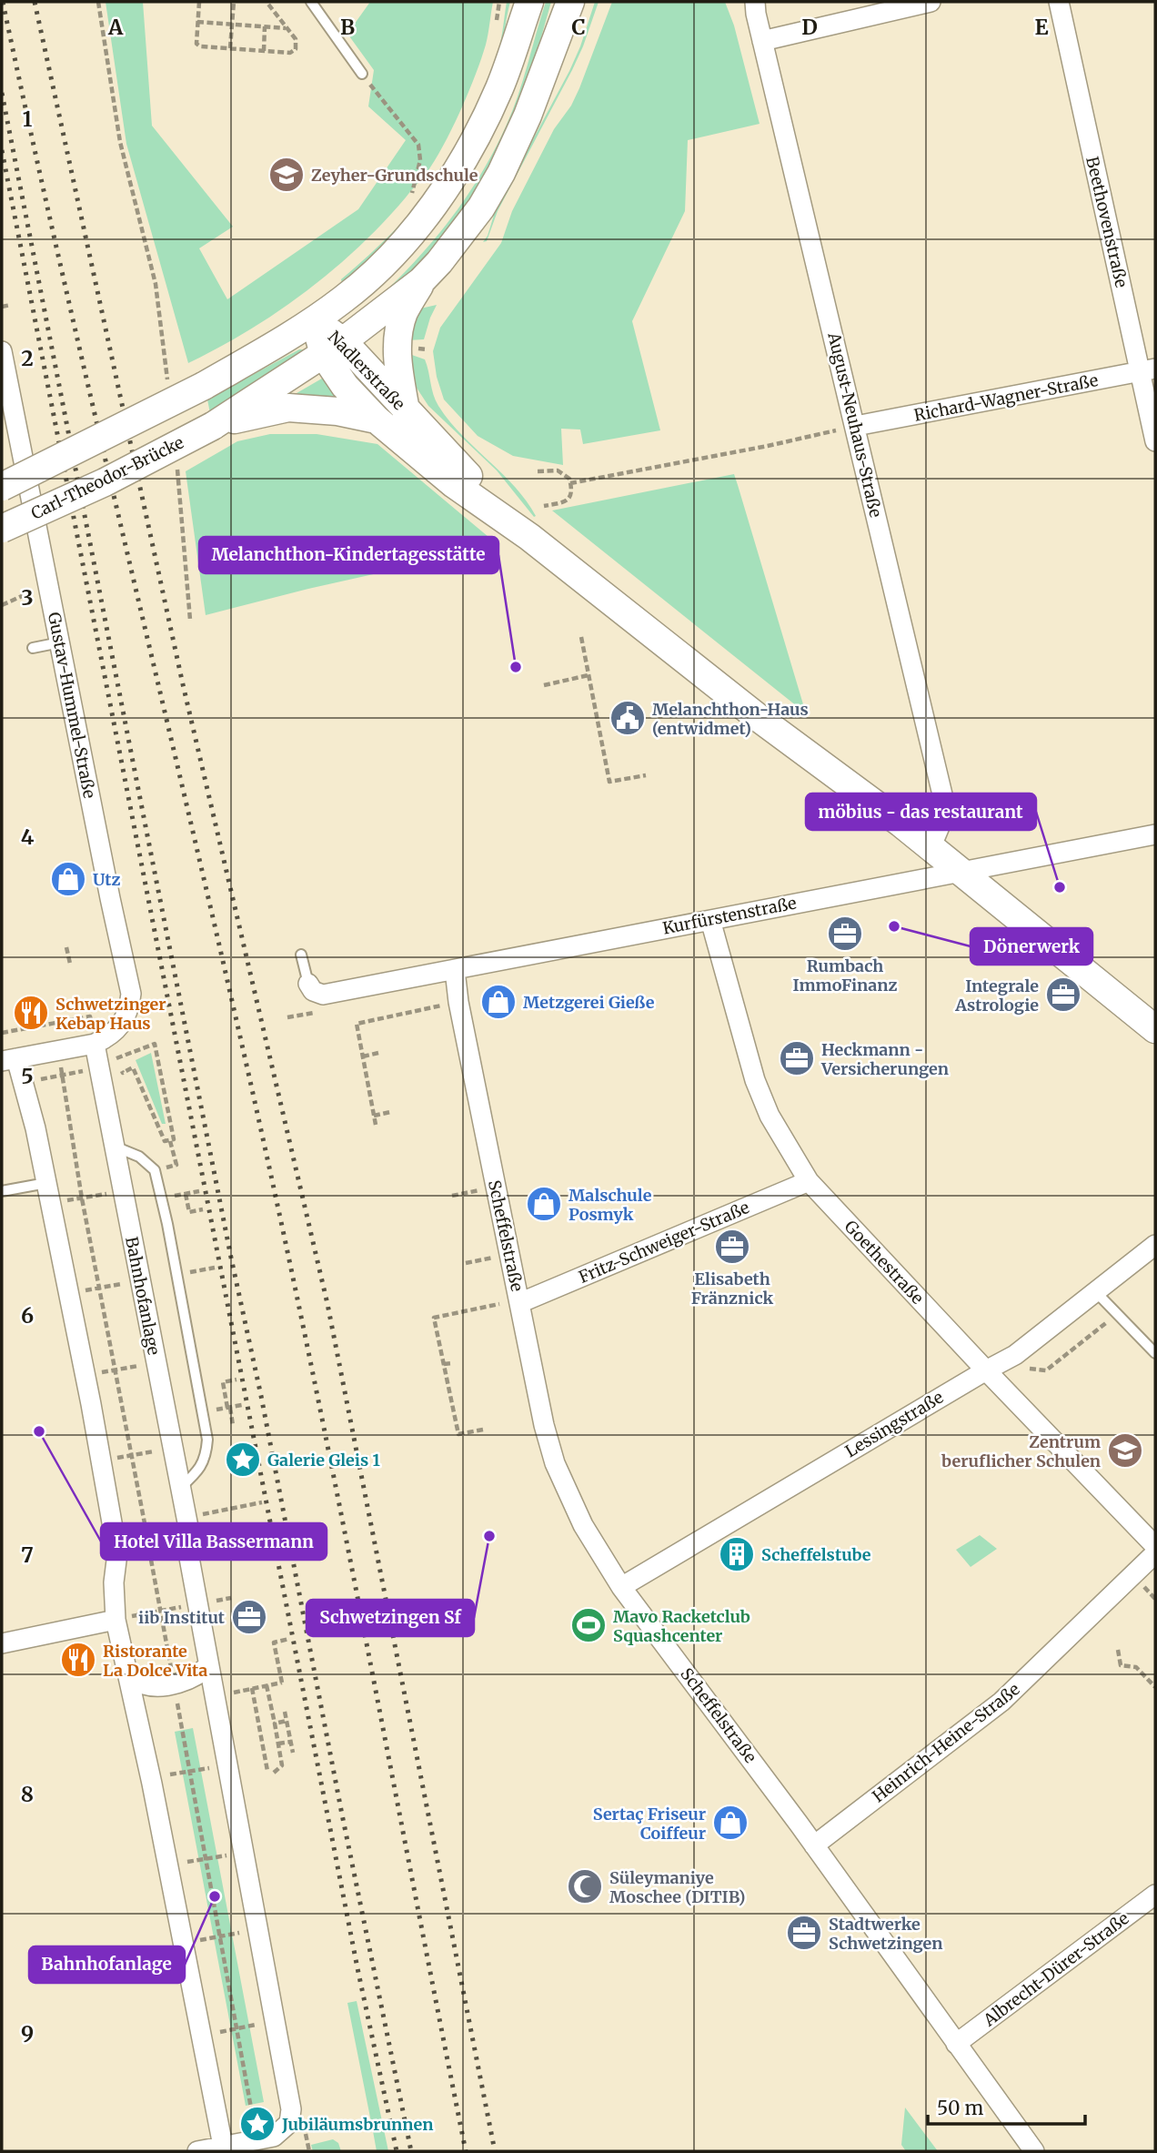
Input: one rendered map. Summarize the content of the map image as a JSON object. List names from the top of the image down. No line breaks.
{"streets":{"main road":["Nadlerstraße","Carl-Theodor-Brücke"],"street":["Beethovenstraße","Richard-Wagner-Straße","August-Neuhaus-Straße","Gustav-Hummel-Straße","Kurfürstenstraße","Scheffelstraße","Fritz-Schweiger-Straße","Goethestraße","Bahnhofanlage","Lessingstraße","Heinrich-Heine-Straße","Albrecht-Dürer-Straße"]},"crossings":[["Beethovenstraße","Richard-Wagner-Straße"],["Nadlerstraße","August-Neuhaus-Straße"],["Nadlerstraße","Kurfürstenstraße"],["Richard-Wagner-Straße","August-Neuhaus-Straße"],["Gustav-Hummel-Straße","Bahnhofanlage"],["Kurfürstenstraße","Scheffelstraße"],["Kurfürstenstraße","Goethestraße"],["Scheffelstraße","Fritz-Schweiger-Straße"],["Scheffelstraße","Lessingstraße"],["Scheffelstraße","Heinrich-Heine-Straße"],["Scheffelstraße","Albrecht-Dürer-Straße"],["Fritz-Schweiger-Straße","Goethestraße"],["Goethestraße","Lessingstraße"]],"places":{"school or university":["Zeyher-Grundschule","Zentrum beruflicher Schulen"],"other":["Melanchthon-Kindertagesstätte","möbius - das restaurant","Dönerwerk","Hotel Villa Bassermann","Schwetzingen Sf","Bahnhofanlage"],"public building":["Melanchthon-Haus (entwidmet)"],"shop":["Utz","Metzgerei Gieße","Malschule Posmyk","Sertaç Friseur Coiffeur"],"office":["Rumbach ImmoFinanz","Integrale Astrologie","Heckmann - Versicherungen","Elisabeth Fränznick","iib Institut","Stadtwerke Schwetzingen"],"restaurant":["Schwetzinger Kebap Haus","Ristorante La Dolce Vita"],"place":["Galerie Gleis 1","Jubiläumsbrunnen"],"building":["Scheffelstube"],"sports":["Mavo Racketclub Squashcenter"],"mosque":["Süleymaniye Moschee (DITIB)"]},"scale_bar":"50 m","grid":{"columns":["A","B","C","D","E"],"rows":["1","2","3","4","5","6","7","8","9"]}}
